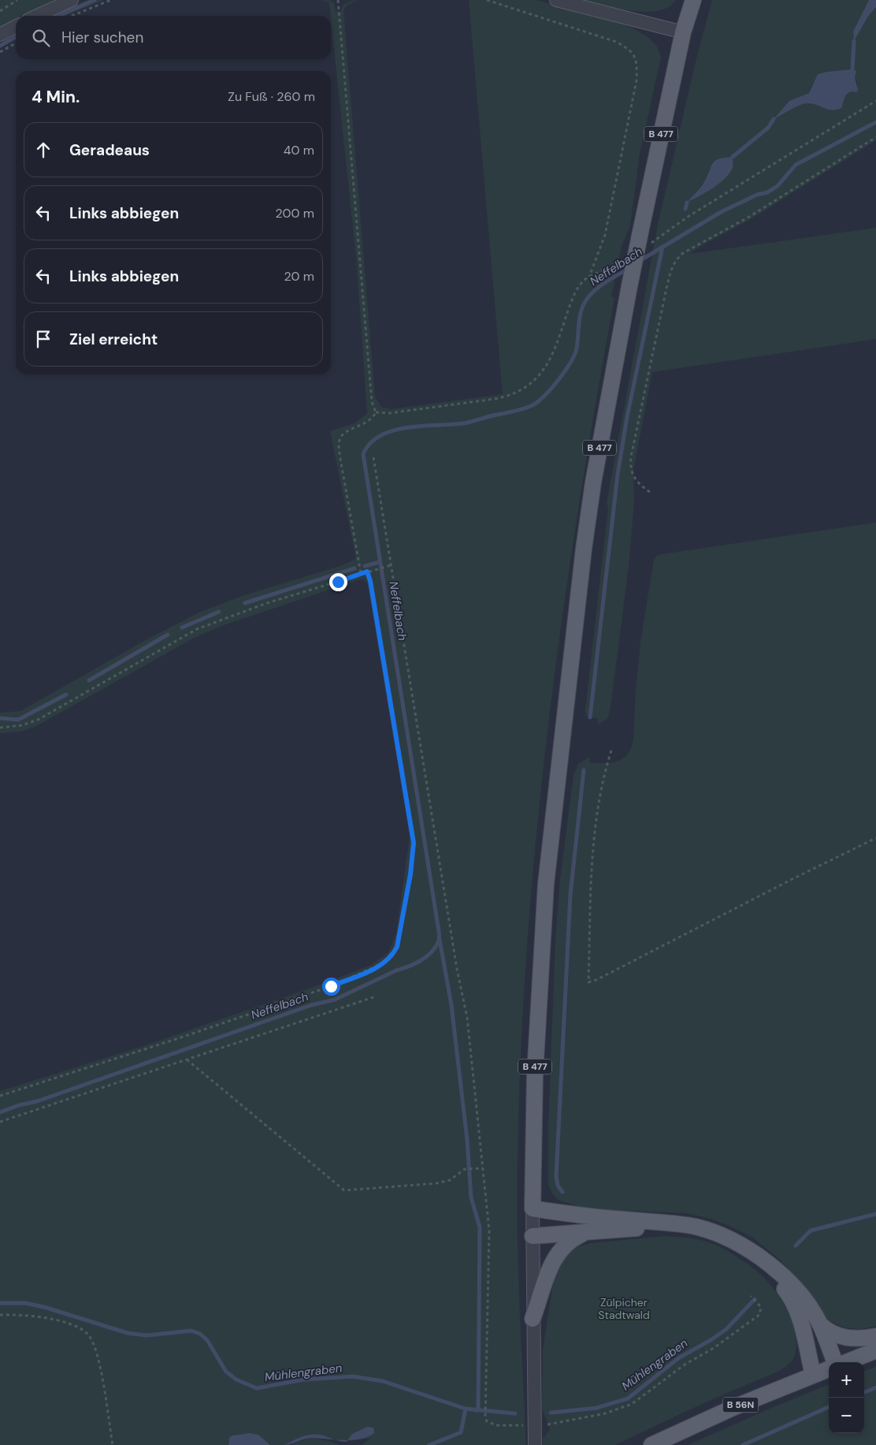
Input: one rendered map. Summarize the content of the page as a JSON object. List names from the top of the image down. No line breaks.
{"streets":{"main road":["B 477","B 56N"]},"water":["Neffelbach","Mühlengraben"],"parks":["Zülpicher Stadtwald"],"page":{"search":"Hier suchen","heading":["4 Min.","Zu Fuß · 260 m"],"list":[["Geradeaus","40 m"],["Links abbiegen","200 m"],["Links abbiegen","20 m"],"Ziel erreicht"],"map_buttons":["+","−"]}}
